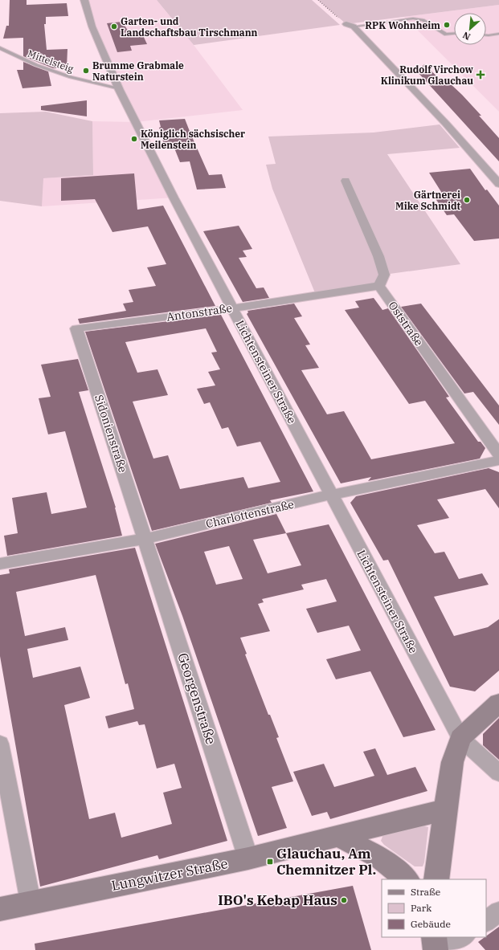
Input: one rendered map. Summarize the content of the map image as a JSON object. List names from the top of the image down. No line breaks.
{"streets":{"street":["Antonstraße","Oststraße","Lichtensteiner Straße","Sidonienstraße","Charlottenstraße","Georgenstraße","Lungwitzer Straße"],"lane":["Mittelsteig"]},"crossings":[["Mittelsteig","Lichtensteiner Straße"],["Antonstraße","Oststraße"],["Antonstraße","Lichtensteiner Straße"],["Antonstraße","Sidonienstraße"],["Lichtensteiner Straße","Charlottenstraße"],["Sidonienstraße","Charlottenstraße"],["Sidonienstraße","Georgenstraße"],["Charlottenstraße","Georgenstraße"],["Georgenstraße","Lungwitzer Straße"]],"places":{"other":["RPK Wohnheim","Garten- und Landschaftsbau Tirschmann","Brumme Grabmale Naturstein","Königlich sächsischer Meilenstein","Gärtnerei Mike Schmidt","IBO's Kebap Haus"],"health":["Rudolf Virchow Klinikum Glauchau"],"transit":["Glauchau, Am Chemnitzer Pl."]},"legend":["Straße","Park","Gebäude"],"north":"bottom left"}
